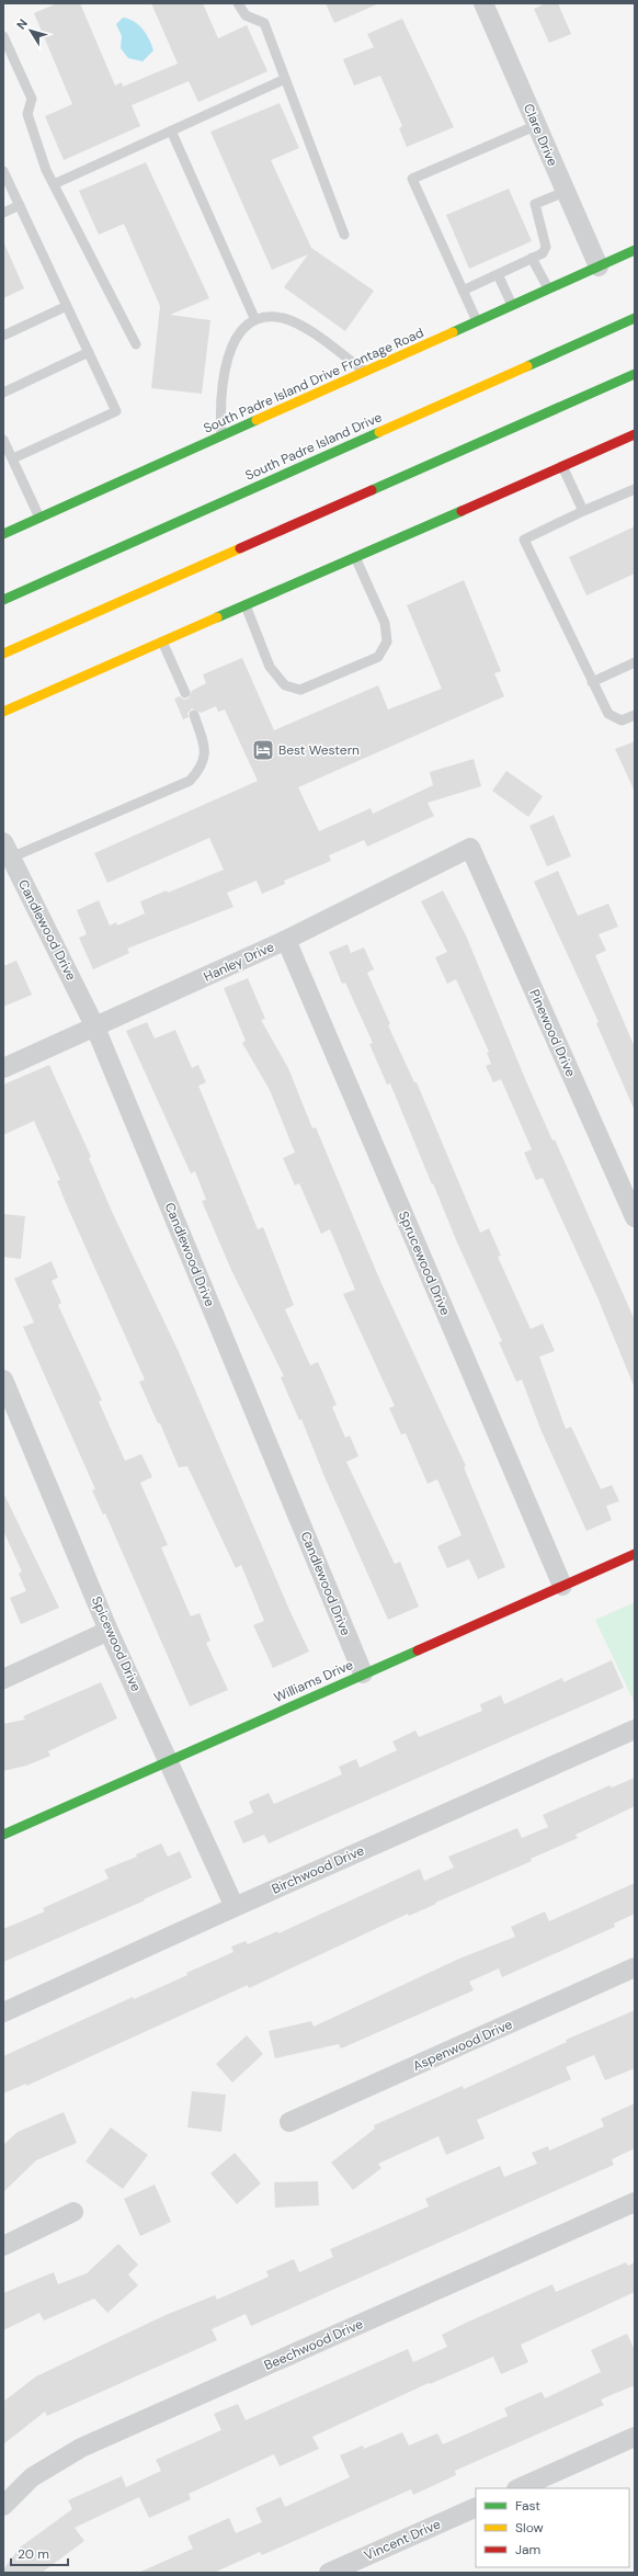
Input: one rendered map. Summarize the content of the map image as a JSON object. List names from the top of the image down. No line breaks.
{"streets":{"main road":["South Padre Island Drive Frontage Road","South Padre Island Drive","Williams Drive"],"street":["Clare Drive","Candlewood Drive","Hanley Drive","Pinewood Drive","Sprucewood Drive","Spicewood Drive","Birchwood Drive","Aspenwood Drive","Beechwood Drive","Vincent Drive"]},"crossings":[["Clare Drive","South Padre Island Drive Frontage Road"],["Candlewood Drive","Hanley Drive"],["Candlewood Drive","Williams Drive"],["Hanley Drive","Pinewood Drive"],["Hanley Drive","Sprucewood Drive"],["Sprucewood Drive","Williams Drive"],["Spicewood Drive","Williams Drive"],["Spicewood Drive","Birchwood Drive"]],"places":{"hotel":["Best Western"]},"legend":["Fast","Slow","Jam"],"scale_bar":"20 m","north":"top left"}
